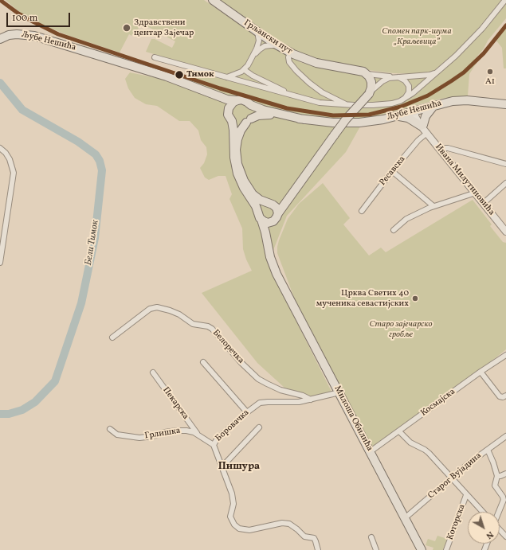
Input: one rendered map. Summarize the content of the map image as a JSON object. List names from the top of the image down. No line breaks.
{"streets":{"main road":["Грљански пут","Љубе Нешића","Милоша Обилића"],"street":["Ресавска","Ивана Милутиновића","Белоречка","Космајска","Пекарска","Боровачка","Грлишка","Старог Вујадина","Которска"]},"crossings":[["Љубе Нешића","Ивана Милутиновића"],["Љубе Нешића","Милоша Обилића"],["Ресавска","Ивана Милутиновића"],["Белоречка","Боровачка"],["Космајска","Милоша Обилића"],["Пекарска","Грлишка"],["Милоша Обилића","Боровачка"],["Милоша Обилића","Старог Вујадина"],["Боровачка","Грлишка"]],"districts":["Пишура"],"water":["Бели Тимок"],"parks":["Спомен парк-шума „Краљевица”","Старо зајечарско гробље"],"places":["Здравствени центар Зајечар","A1","Тимок","Црква Светих 40 мученика севастијских"],"scale_bar":"100 m","north":"bottom right"}
